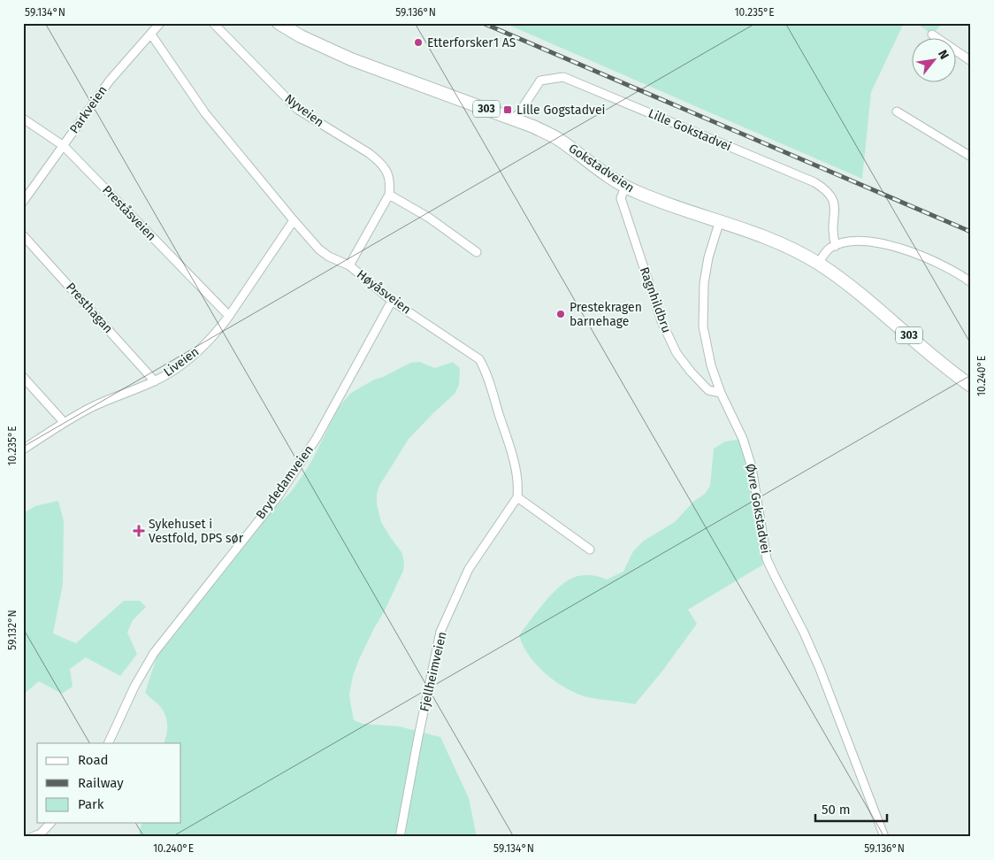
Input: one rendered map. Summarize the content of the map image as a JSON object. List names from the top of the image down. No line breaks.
{"streets":{"main road":["303","Gokstadveien"],"street":["Parkveien","Nyveien","Lille Gokstadvei","Preståsveien","Høyåsveien","Ragnhildbru","Presthagan","Liveien","Brydedamveien","Øvre Gokstadvei","Fjellheimveien"]},"crossings":[["Parkveien","Preståsveien"],["Parkveien","Høyåsveien"],["Lille Gokstadvei","Gokstadveien"],["Gokstadveien","Ragnhildbru"],["Gokstadveien","Øvre Gokstadvei"],["Preståsveien","Liveien"],["Høyåsveien","Liveien"],["Høyåsveien","Brydedamveien"],["Høyåsveien","Fjellheimveien"],["Ragnhildbru","Øvre Gokstadvei"],["Presthagan","Liveien"]],"places":{"other":["Etterforsker1 AS","Prestekragen barnehage"],"transit":["Lille Gogstadvei"],"health":["Sykehuset i Vestfold, DPS sør"]},"legend":["Road","Railway","Park"],"scale_bar":"50 m","north":"top right","coordinates":["59.134°N","59.136°N","10.235°E","10.240°E","59.132°N"]}
